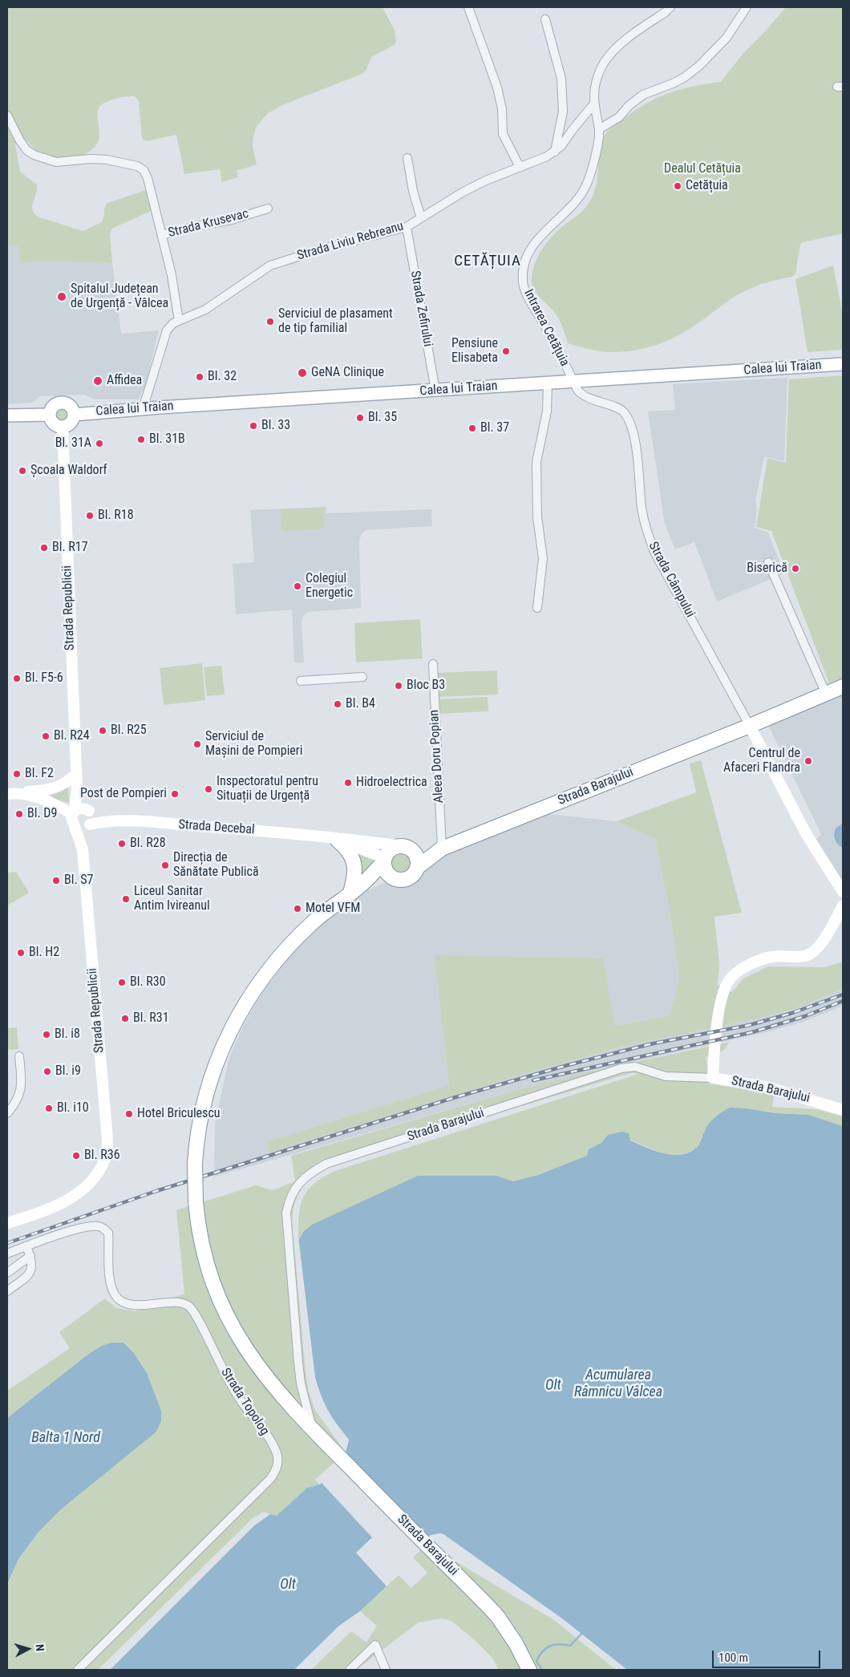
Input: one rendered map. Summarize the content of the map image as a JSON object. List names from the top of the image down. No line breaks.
{"streets":{"highway":["Strada Barajului"],"main road":["Calea lui Traian"],"street":["Strada Krusevac","Strada Liviu Rebreanu","Strada Zefirului","Intrarea Cetățuia","Strada Câmpului","Strada Republicii","Aleea Doru Popian","Strada Decebal","Strada Topolog"]},"crossings":[["Strada Liviu Rebreanu","Strada Zefirului"],["Strada Liviu Rebreanu","Intrarea Cetățuia"],["Strada Liviu Rebreanu","Calea lui Traian"],["Strada Zefirului","Calea lui Traian"],["Intrarea Cetățuia","Calea lui Traian"],["Intrarea Cetățuia","Strada Câmpului"],["Calea lui Traian","Strada Câmpului"],["Calea lui Traian","Strada Republicii"],["Strada Câmpului","Strada Barajului"],["Strada Republicii","Strada Decebal"],["Aleea Doru Popian","Strada Barajului"],["Strada Barajului","Strada Decebal"]],"districts":["CETĂȚUIA"],"water":["Acumularea Râmnicu Vâlcea","Olt","Balta 1 Nord"],"parks":["Dealul Cetățuia"],"places":["Cetățuia","Spitalul Județean de Urgență - Vâlcea","Serviciul de plasament de tip familial","Pensiune Elisabeta","GeNA Clinique","Bl. 32","Affidea","Bl. 35","Bl. 33","Bl. 37","Bl. 31B","Bl. 31A","Școala Waldorf","Bl. R18","Bl. R17","Biserică","Colegiul Energetic","Bl. F5-6","Bloc B3","Bl. B4","Bl. R25","Bl. R24","Serviciul de Mașini de Pompieri","Centrul de Afaceri Flandra","Bl. F2","Hidroelectrica","Inspectoratul pentru Situații de Urgență","Post de Pompieri","Bl. D9","Bl. R28","Direcția de Sănătate Publică","Bl. S7","Liceul Sanitar Antim Ivireanul","Motel VFM","Bl. H2","Bl. R30","Bl. R31","Bl. i8","Bl. i9","Bl. i10","Hotel Briculescu","Bl. R36"],"scale_bar":"100 m","north":"right"}
